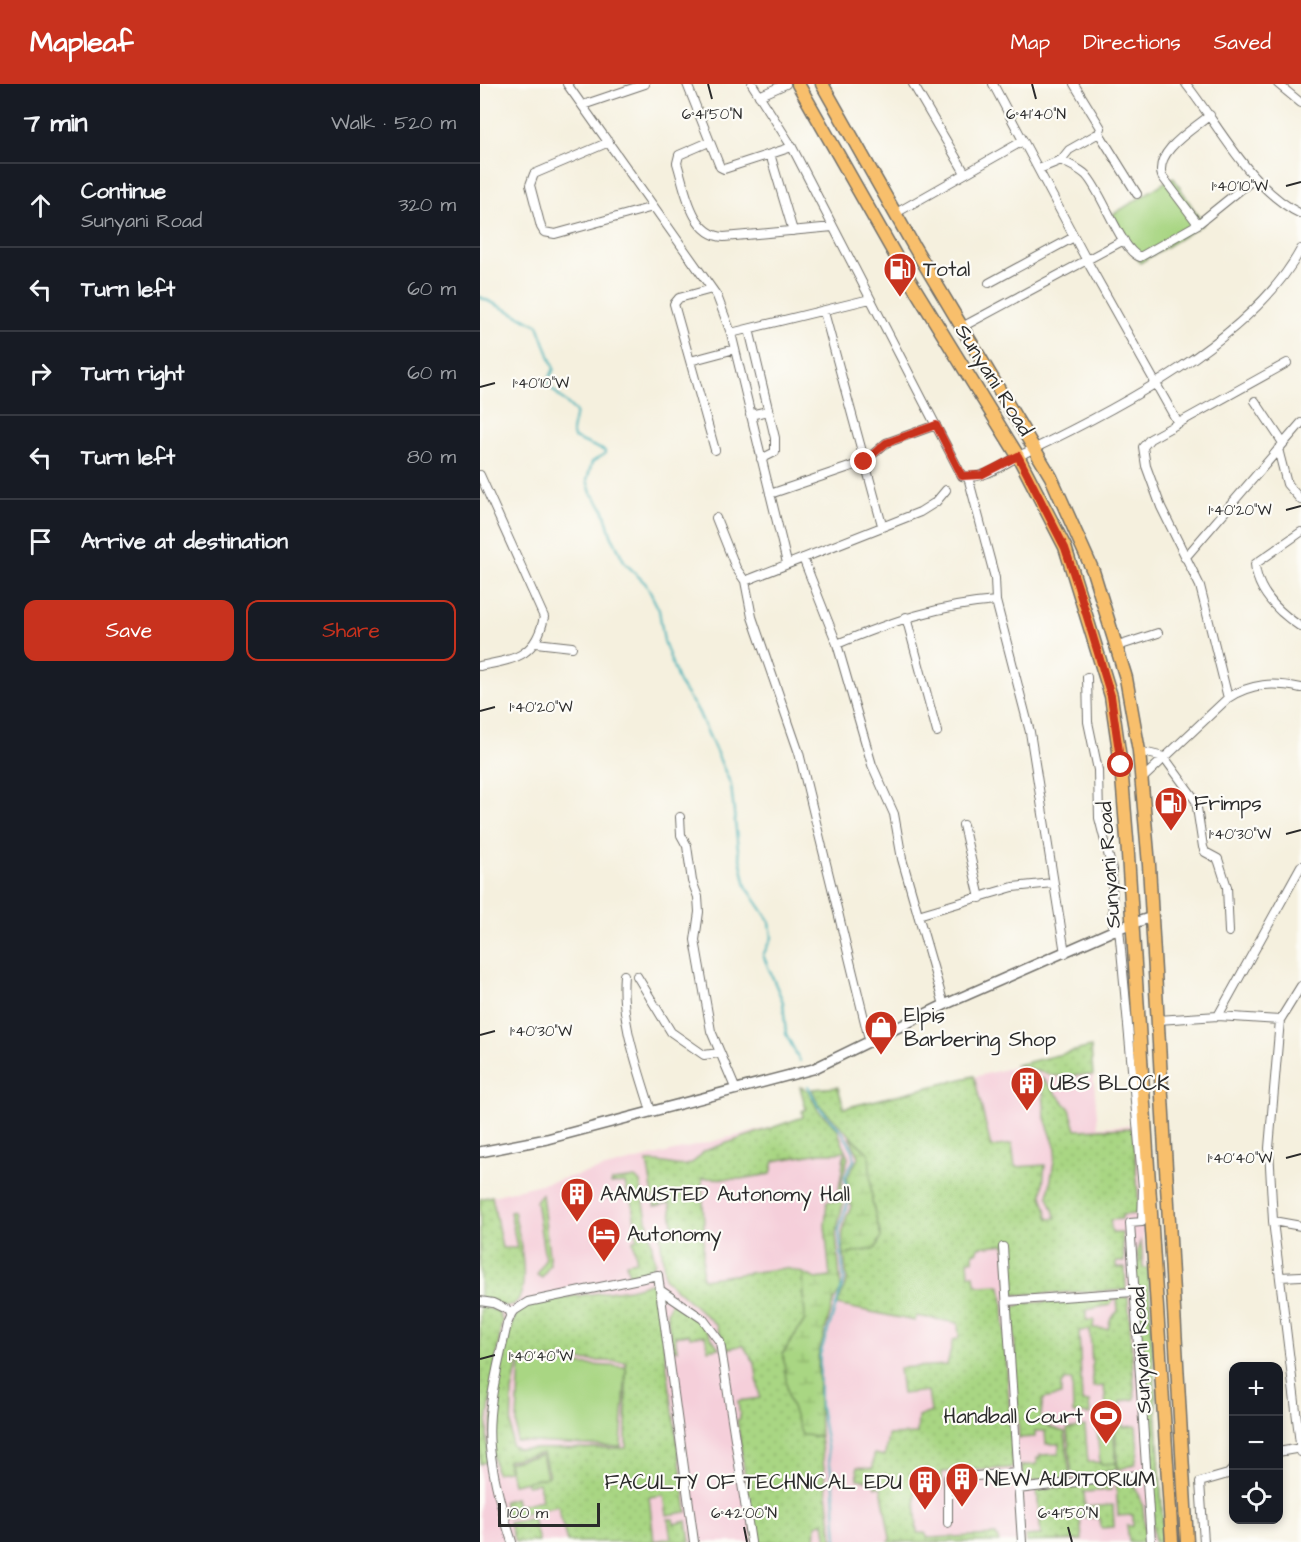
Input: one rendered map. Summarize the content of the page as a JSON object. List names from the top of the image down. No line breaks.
{"streets":{"main road":["Sunyani Road"]},"places":{"fuel station":["Total","Frimps"],"shop":["Elpis Barbering Shop"],"building":["UBS BLOCK","AAMUSTED Autonomy Hall","NEW AUDITORIUM","FACULTY OF TECHNICAL EDU"],"hotel":["Autonomy"],"sports":["Handball Court"]},"scale_bar":"100 m","page":{"header":"Mapleaf","nav":["Map","Directions","Saved"],"heading":["7 min","Walk · 520 m"],"list":[["Continue","Sunyani Road","320 m"],["Turn left","60 m"],["Turn right","60 m"],["Turn left","80 m"],"Arrive at destination"],"buttons":["Save","Share"],"map_buttons":["+","−"],"scale":"100 m"},"coordinates":["6°41'50\"N","6°41'40\"N","1°40'10\"W","1°40'20\"W","1°40'30\"W","1°40'40\"W","6°42'00\"N"]}
